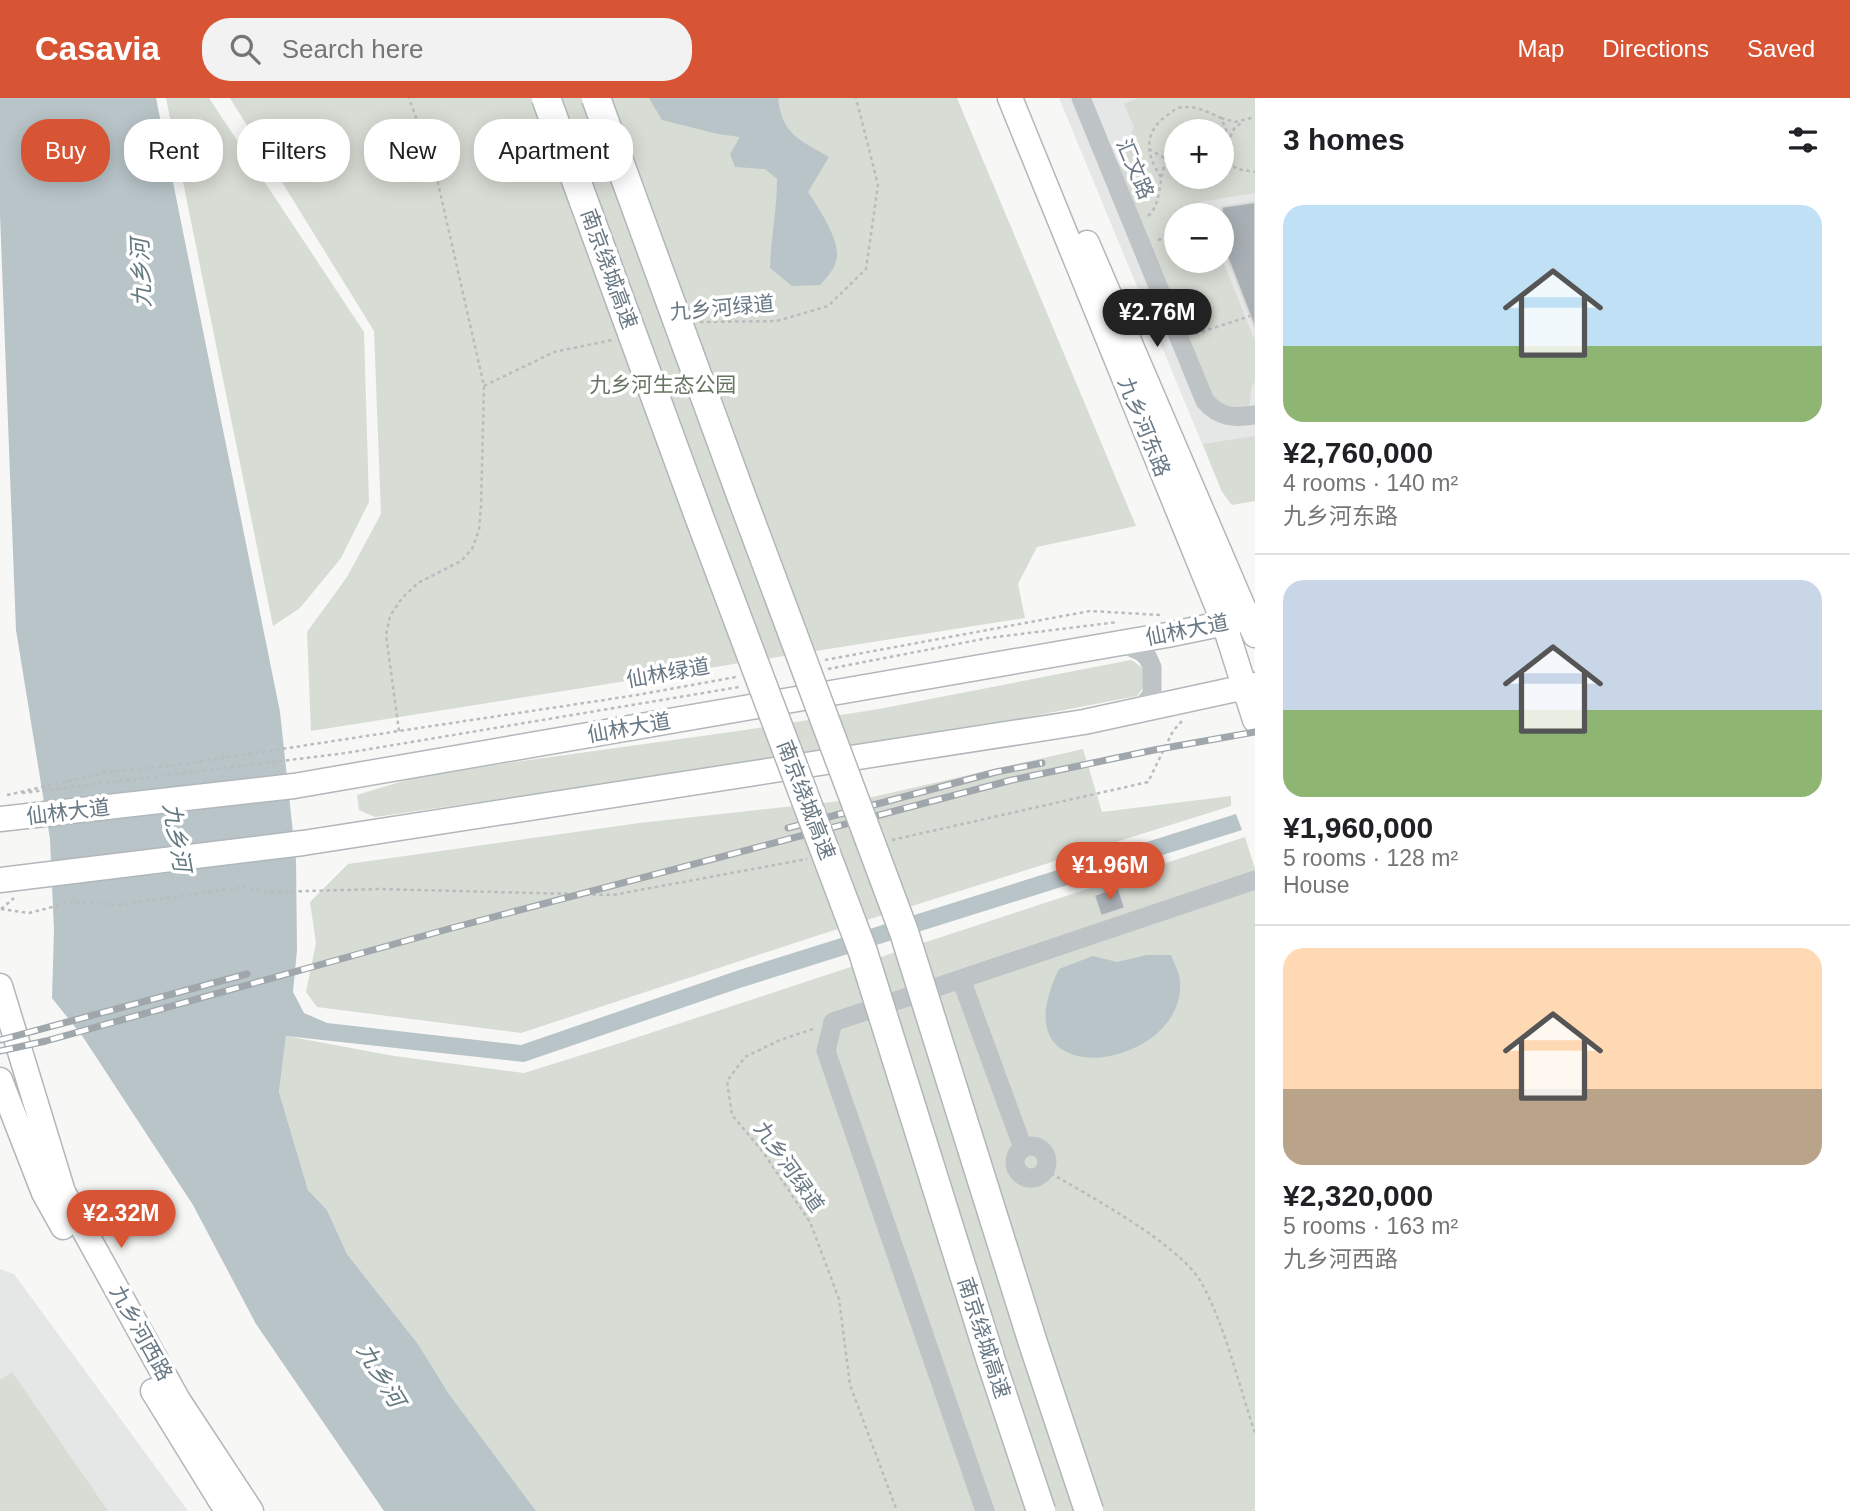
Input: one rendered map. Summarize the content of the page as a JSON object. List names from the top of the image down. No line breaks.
{"streets":{"highway":["南京绕城高速"],"main road":["九乡河东路","仙林大道","九乡河西路"],"street":["汇文路"],"path":["九乡河绿道","仙林绿道"]},"crossings":[["九乡河东路","仙林大道"]],"water":["九乡河"],"parks":["九乡河生态公园"],"page":{"header":"Casavia","search":"Search here","nav":["Map","Directions","Saved"],"heading":"3 homes","map_buttons":["+","−"],"chip":["Buy","Rent","Filters","New","Apartment"],"list":[{"name":"¥2,760,000","note":"4 rooms · 140 m² · 九乡河东路"},{"name":"¥1,960,000","note":"5 rooms · 128 m² · House"},{"name":"¥2,320,000","note":"5 rooms · 163 m² · 九乡河西路"}],"price":["¥2.76M","¥1.96M","¥2.32M"]}}
